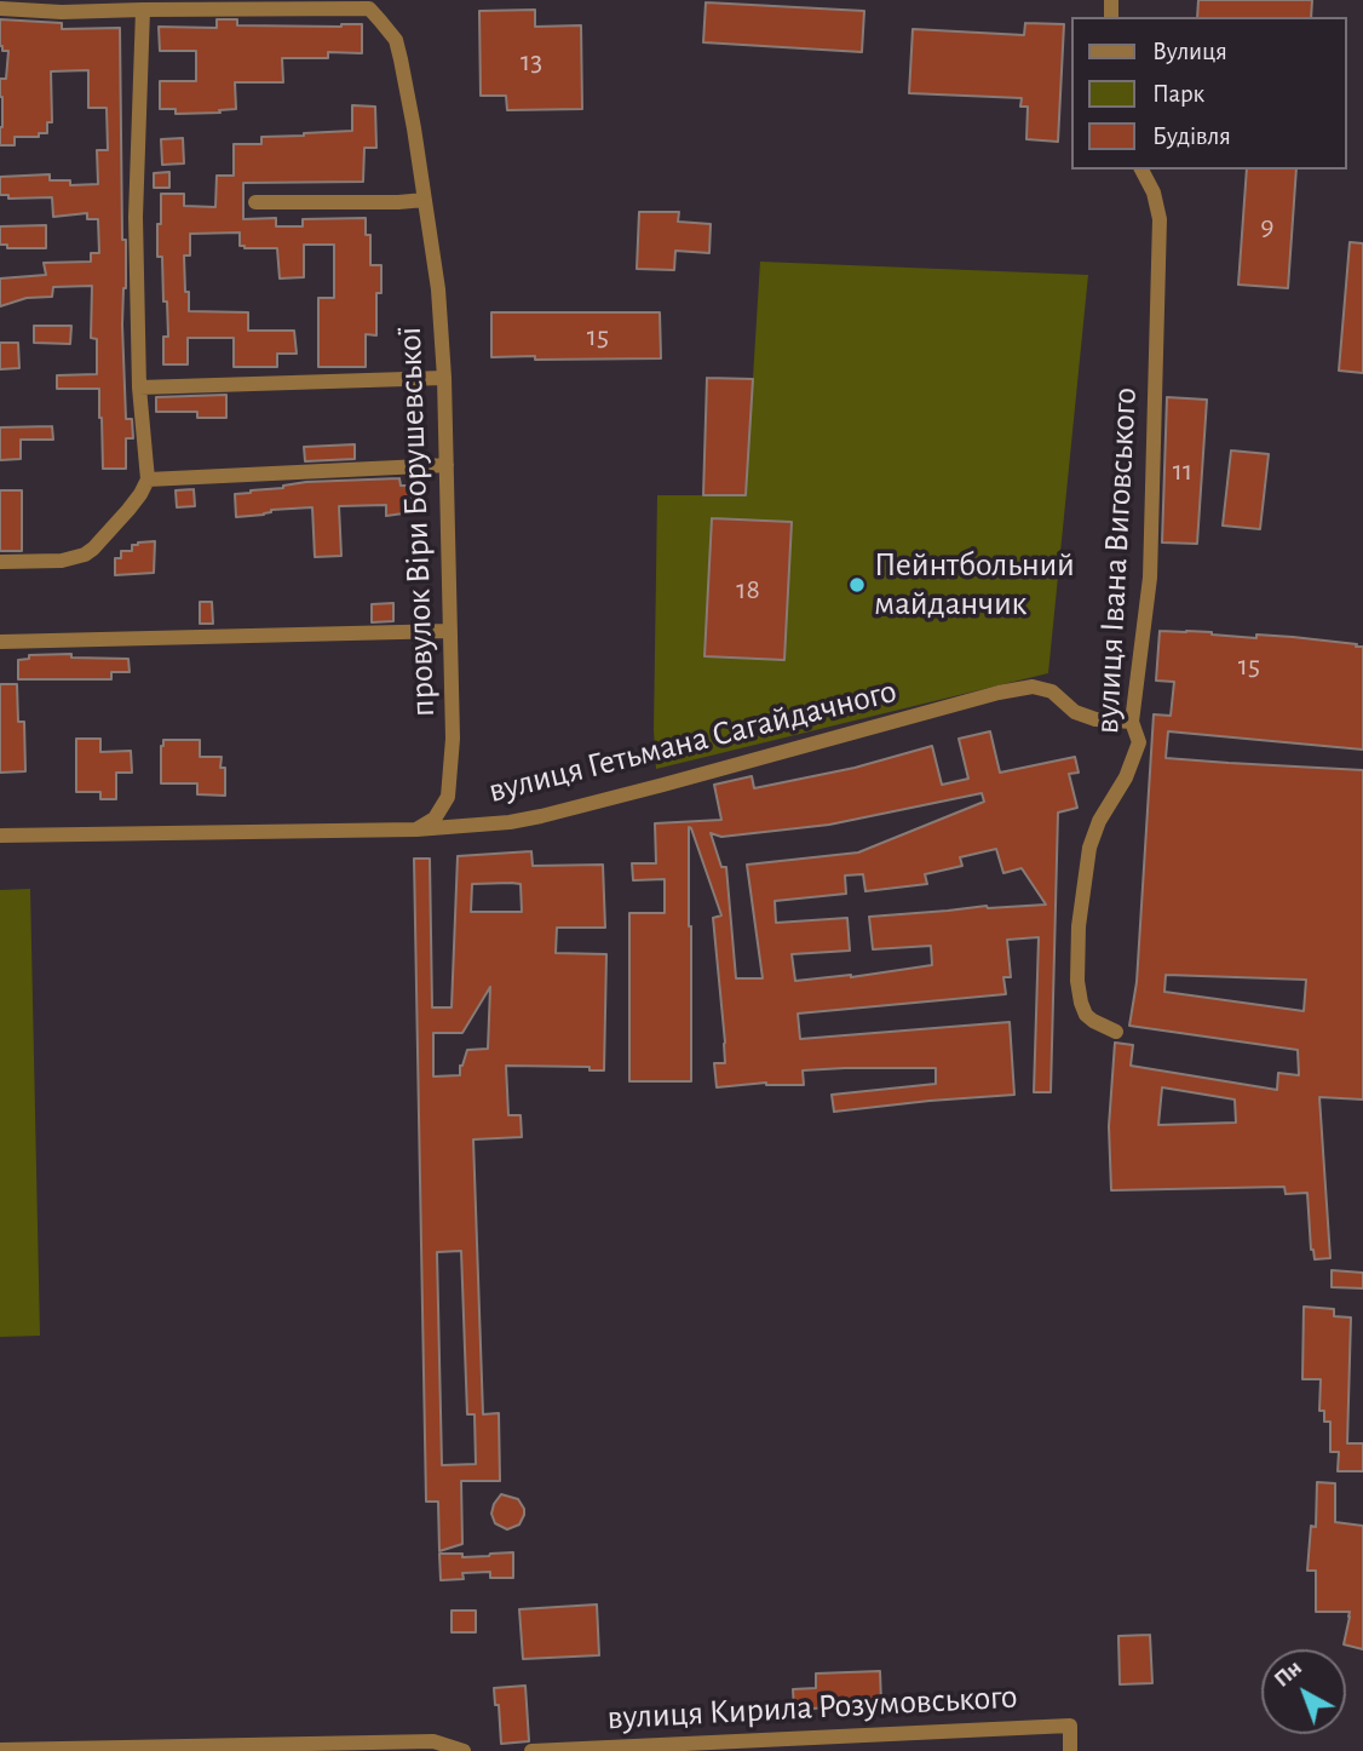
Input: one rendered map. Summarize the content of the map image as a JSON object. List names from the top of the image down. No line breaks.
{"streets":{"street":["провулок Віри Борушевської","вулиця Івана Виговського","вулиця Гетьмана Сагайдачного","вулиця Кирила Розумовського"]},"crossings":[["провулок Віри Борушевської","вулиця Гетьмана Сагайдачного"],["вулиця Івана Виговського","вулиця Гетьмана Сагайдачного"]],"places":["Пейнтбольний майданчик"],"house_numbers":["13","9","15","11","18","15"],"legend":["Вулиця","Парк","Будівля"],"north":"top left"}
